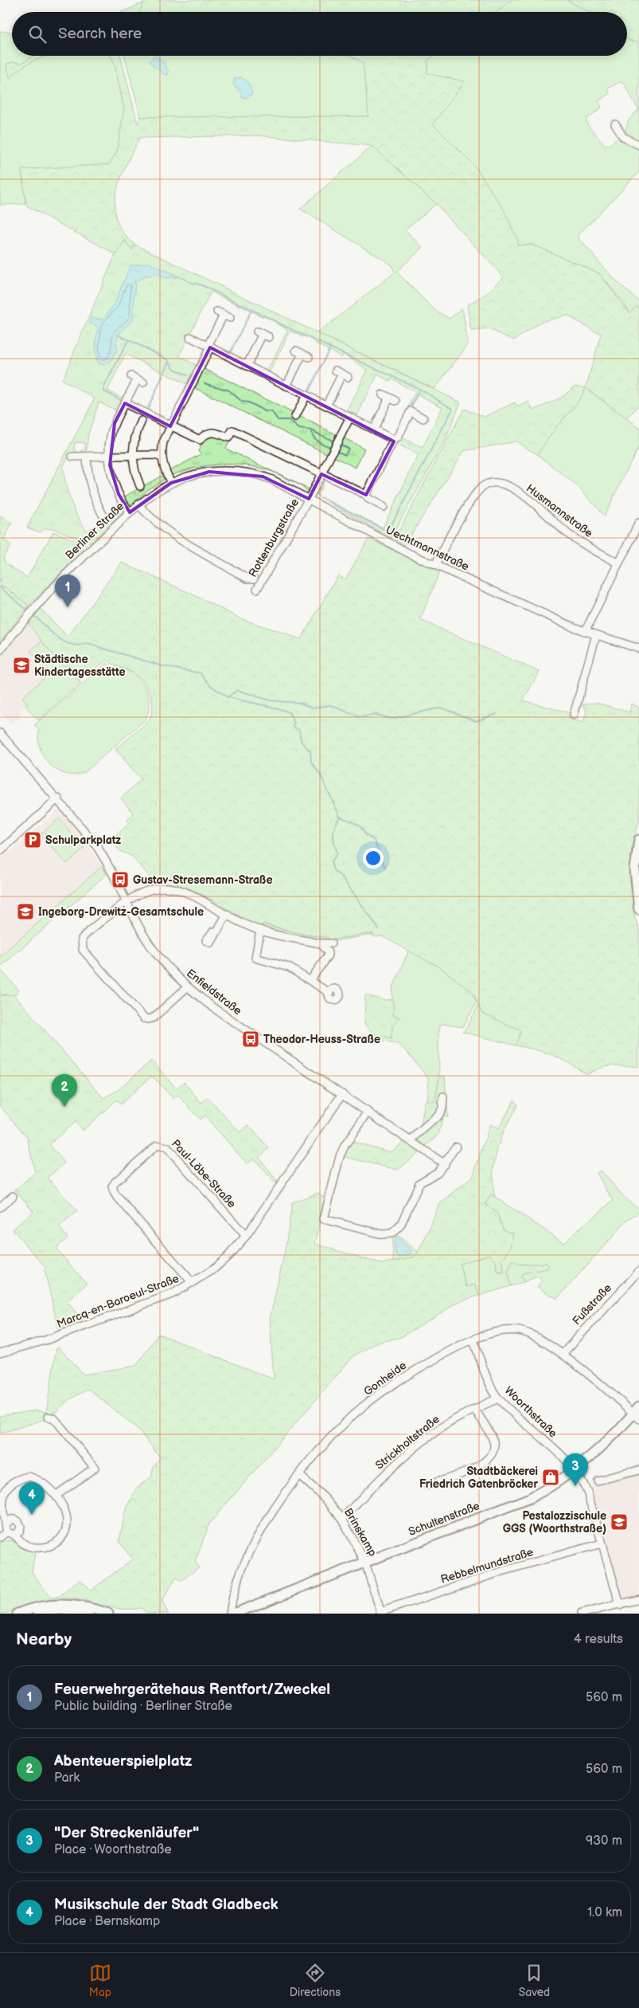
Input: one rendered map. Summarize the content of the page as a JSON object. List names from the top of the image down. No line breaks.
{"streets":{"main road":["Schultenstraße"],"street":["Husmannstraße","Berliner Straße","Rottenburgstraße","Uechtmannstraße","Enfieldstraße","Paul-Löbe-Straße","Marcq-en-Baroeul-Straße","Fußstraße","Gonheide","Woorthstraße","Strickholtstraße","Brinskamp","Rebbelmundstraße"]},"crossings":[["Husmannstraße","Uechtmannstraße"],["Berliner Straße","Uechtmannstraße"],["Rottenburgstraße","Uechtmannstraße"],["Enfieldstraße","Marcq-en-Baroeul-Straße"],["Paul-Löbe-Straße","Marcq-en-Baroeul-Straße"],["Fußstraße","Gonheide"],["Gonheide","Woorthstraße"],["Gonheide","Schultenstraße"],["Gonheide","Brinskamp"],["Woorthstraße","Strickholtstraße"],["Woorthstraße","Schultenstraße"],["Woorthstraße","Rebbelmundstraße"],["Strickholtstraße","Brinskamp"],["Schultenstraße","Brinskamp"],["Brinskamp","Rebbelmundstraße"]],"places":{"school or university":["Städtische Kindertagesstätte","Ingeborg-Drewitz-Gesamtschule","Pestalozzischule GGS (Woorthstraße)"],"parking":["Schulparkplatz"],"bus stop":["Gustav-Stresemann-Straße","Theodor-Heuss-Straße"],"shop":["Stadtbäckerei Friedrich Gatenbröcker"]},"page":{"search":"Search here","pins":["1","2","3","4"],"heading":["Nearby","4 results"],"list":[{"mark":"1","name":"Feuerwehrgerätehaus Rentfort/Zweckel","note":"Public building · Berliner Straße","value":"560 m"},{"mark":"2","name":"Abenteuerspielplatz","note":"Park","value":"560 m"},{"mark":"3","name":"\"Der Streckenläufer\"","note":"Place · Woorthstraße","value":"930 m"},{"mark":"4","name":"Musikschule der Stadt Gladbeck","note":"Place · Bernskamp","value":"1.0 km"}],"nav":["Map","Directions","Saved"]}}
